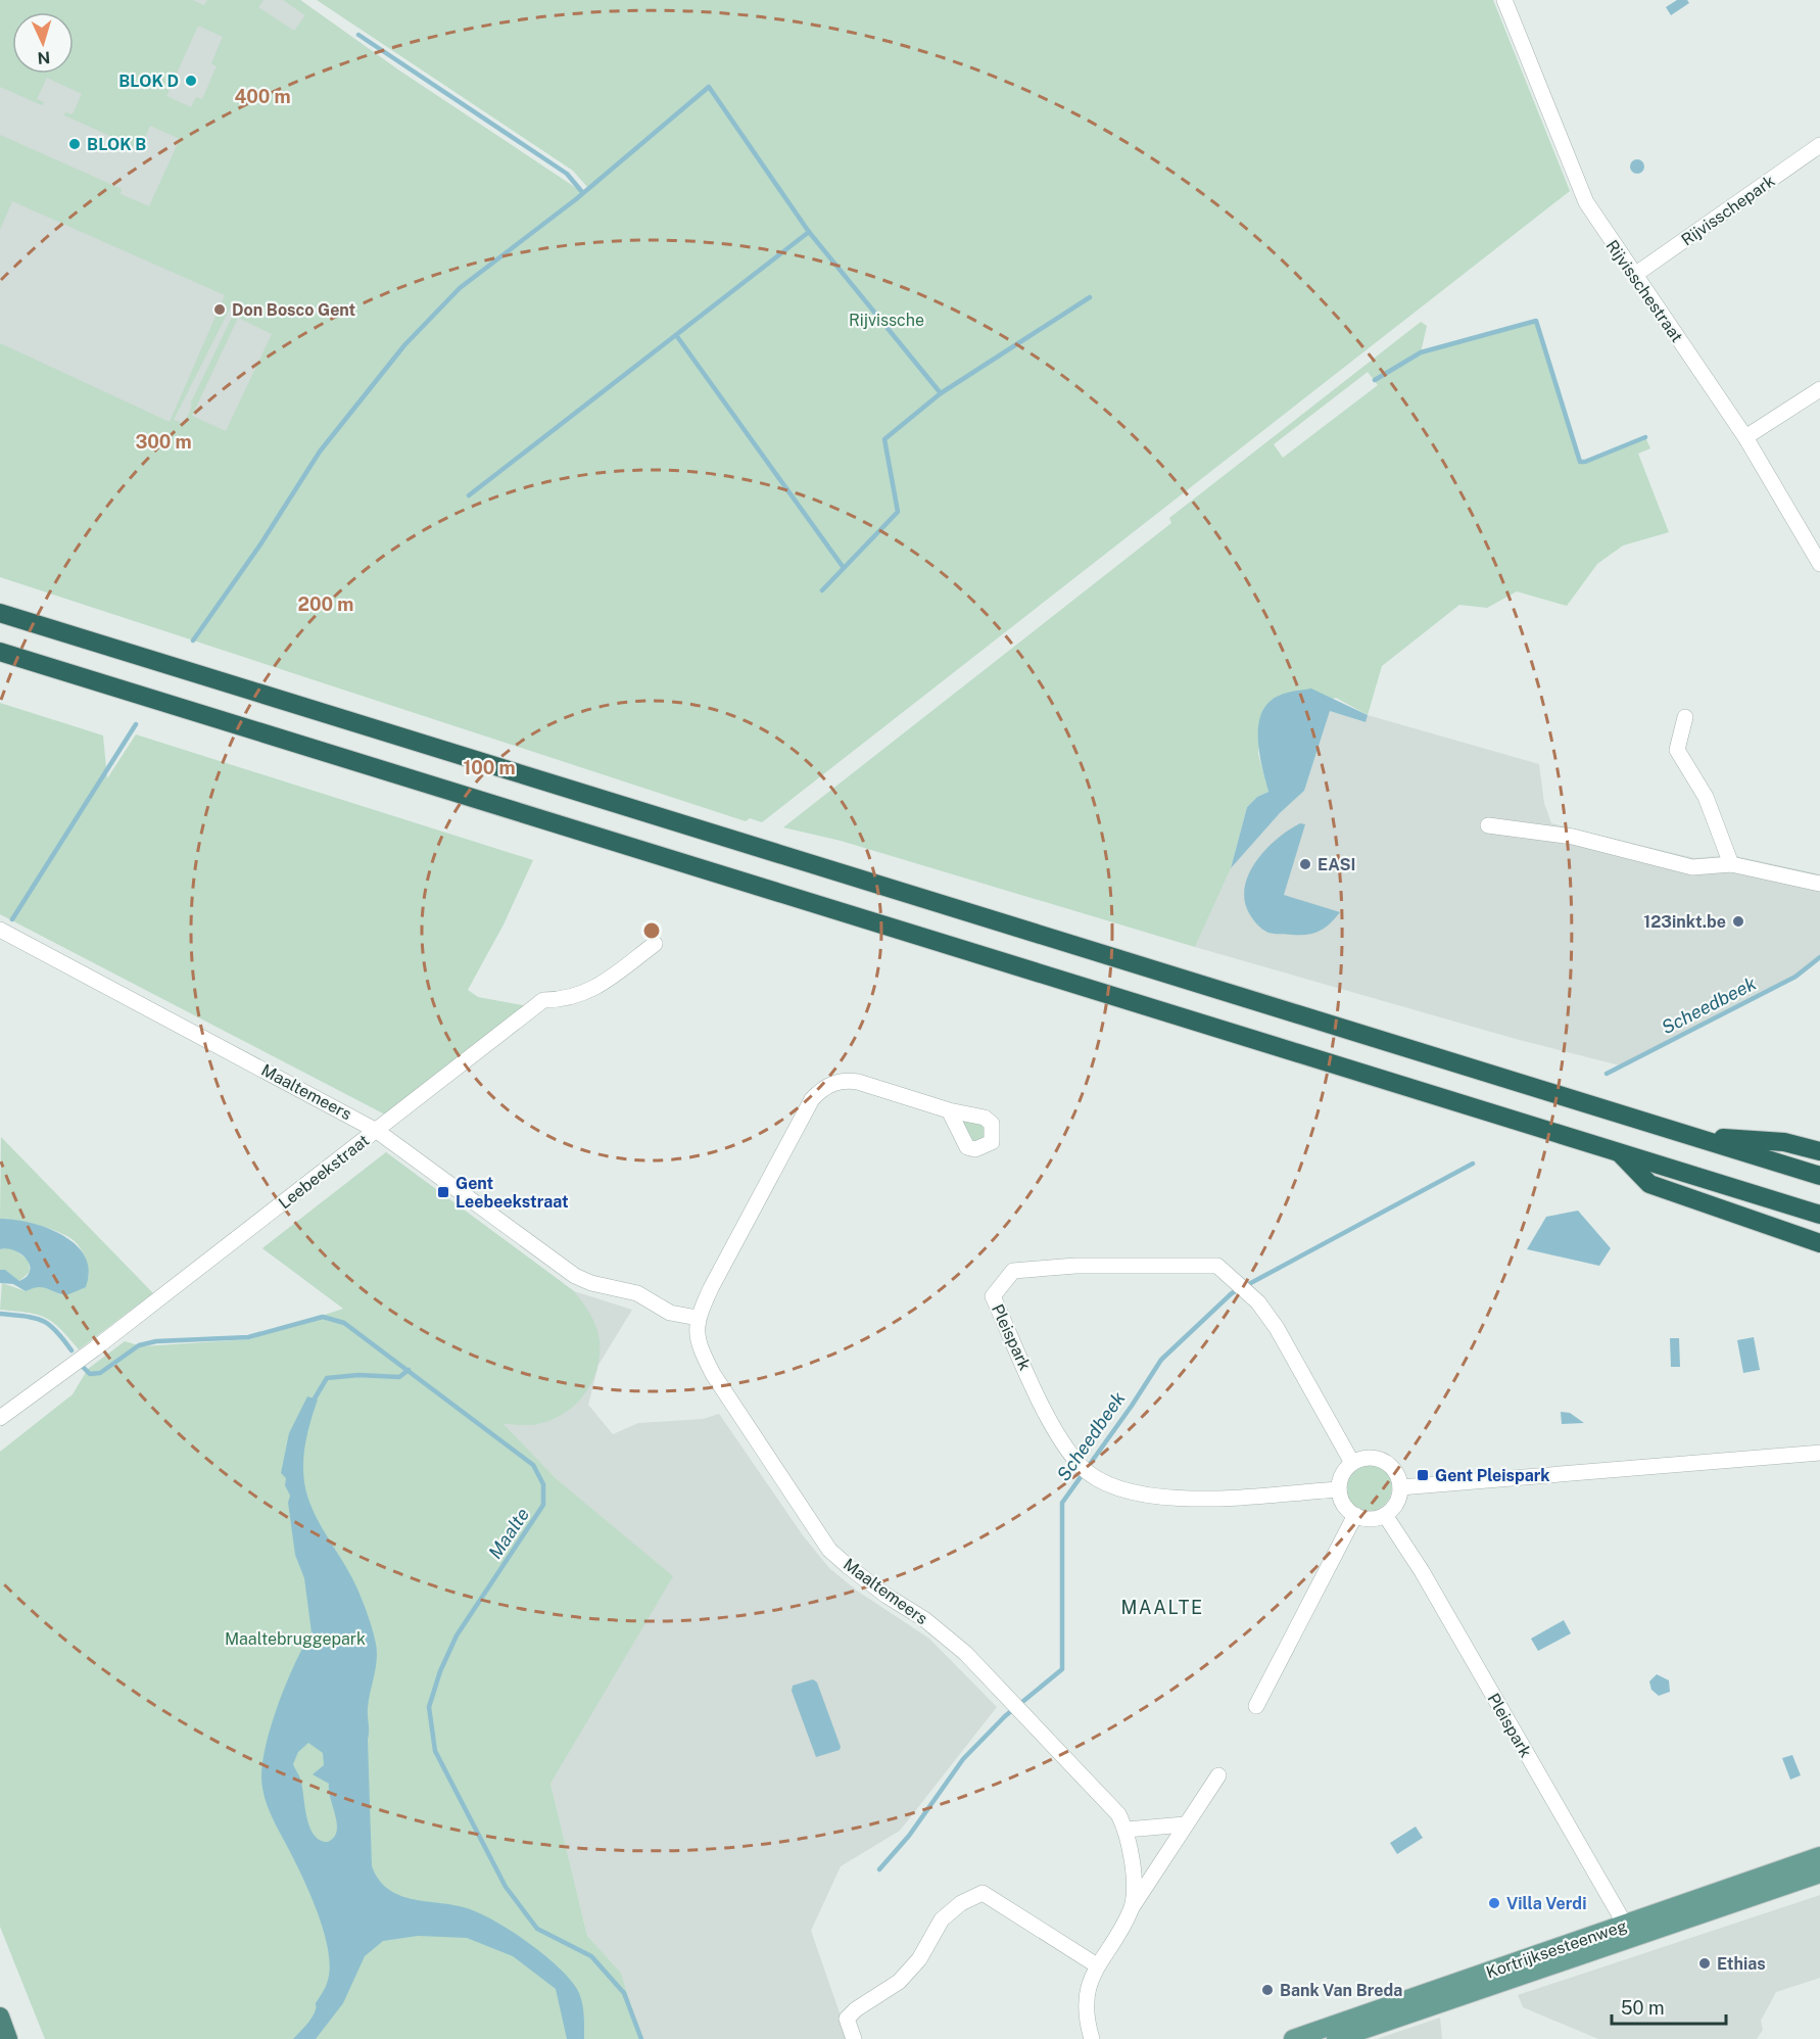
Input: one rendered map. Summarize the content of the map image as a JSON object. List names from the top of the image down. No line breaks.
{"streets":{"main road":["Kortrijksesteenweg"],"street":["Rijvisschepark","Rijvisschestraat","Maaltemeers","Leebeekstraat","Pleispark"]},"crossings":[["Rijvisschepark","Rijvisschestraat"],["Maaltemeers","Leebeekstraat"],["Pleispark","Kortrijksesteenweg"]],"districts":["MAALTE"],"water":["Scheedbeek","Maalte"],"parks":["Rijvissche","Maaltebruggepark"],"places":{"other":["BLOK D","BLOK B","Don Bosco Gent","EASI","123inkt.be","Villa Verdi","Ethias","Bank Van Breda"],"transit":["Gent Leebeekstraat","Gent Pleispark"]},"scale_bar":"50 m","north":"bottom","rings":["400 m","300 m","200 m","100 m"]}
